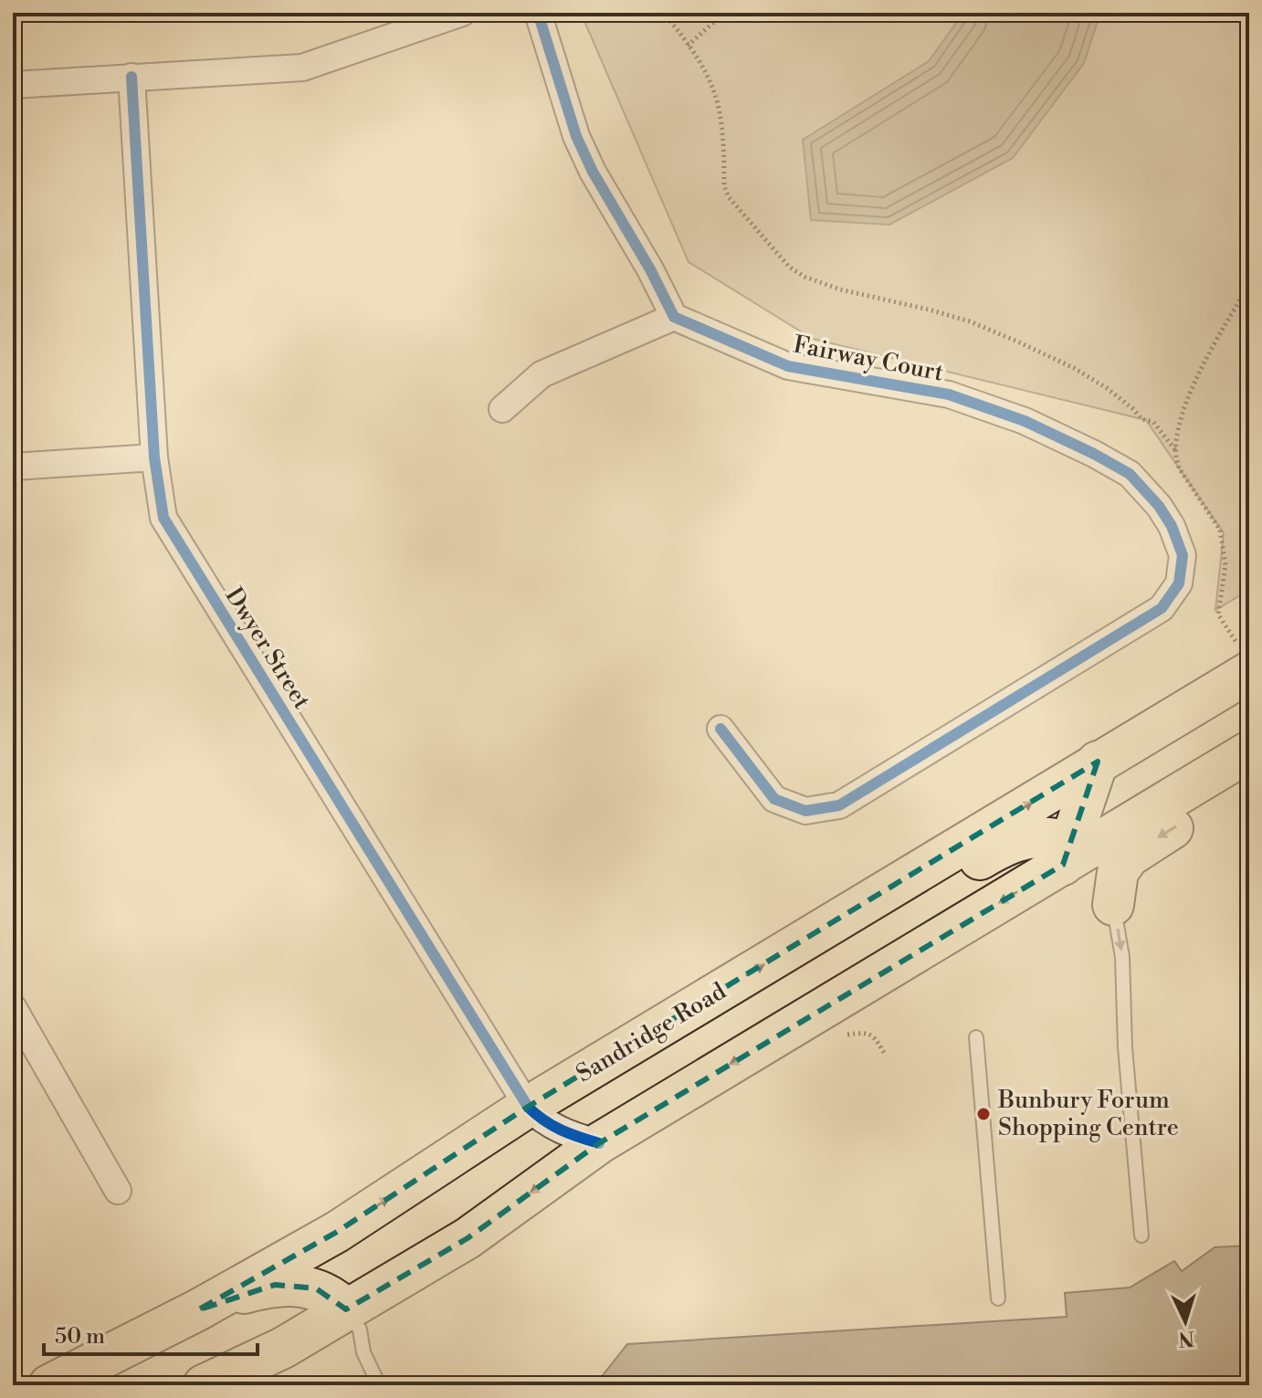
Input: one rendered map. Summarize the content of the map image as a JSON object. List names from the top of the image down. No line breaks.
{"streets":{"main road":["Sandridge Road"],"street":["Fairway Court","Dwyer Street"]},"crossings":[["Dwyer Street","Sandridge Road"]],"places":["Bunbury Forum Shopping Centre"],"scale_bar":"50 m","north":"bottom"}
